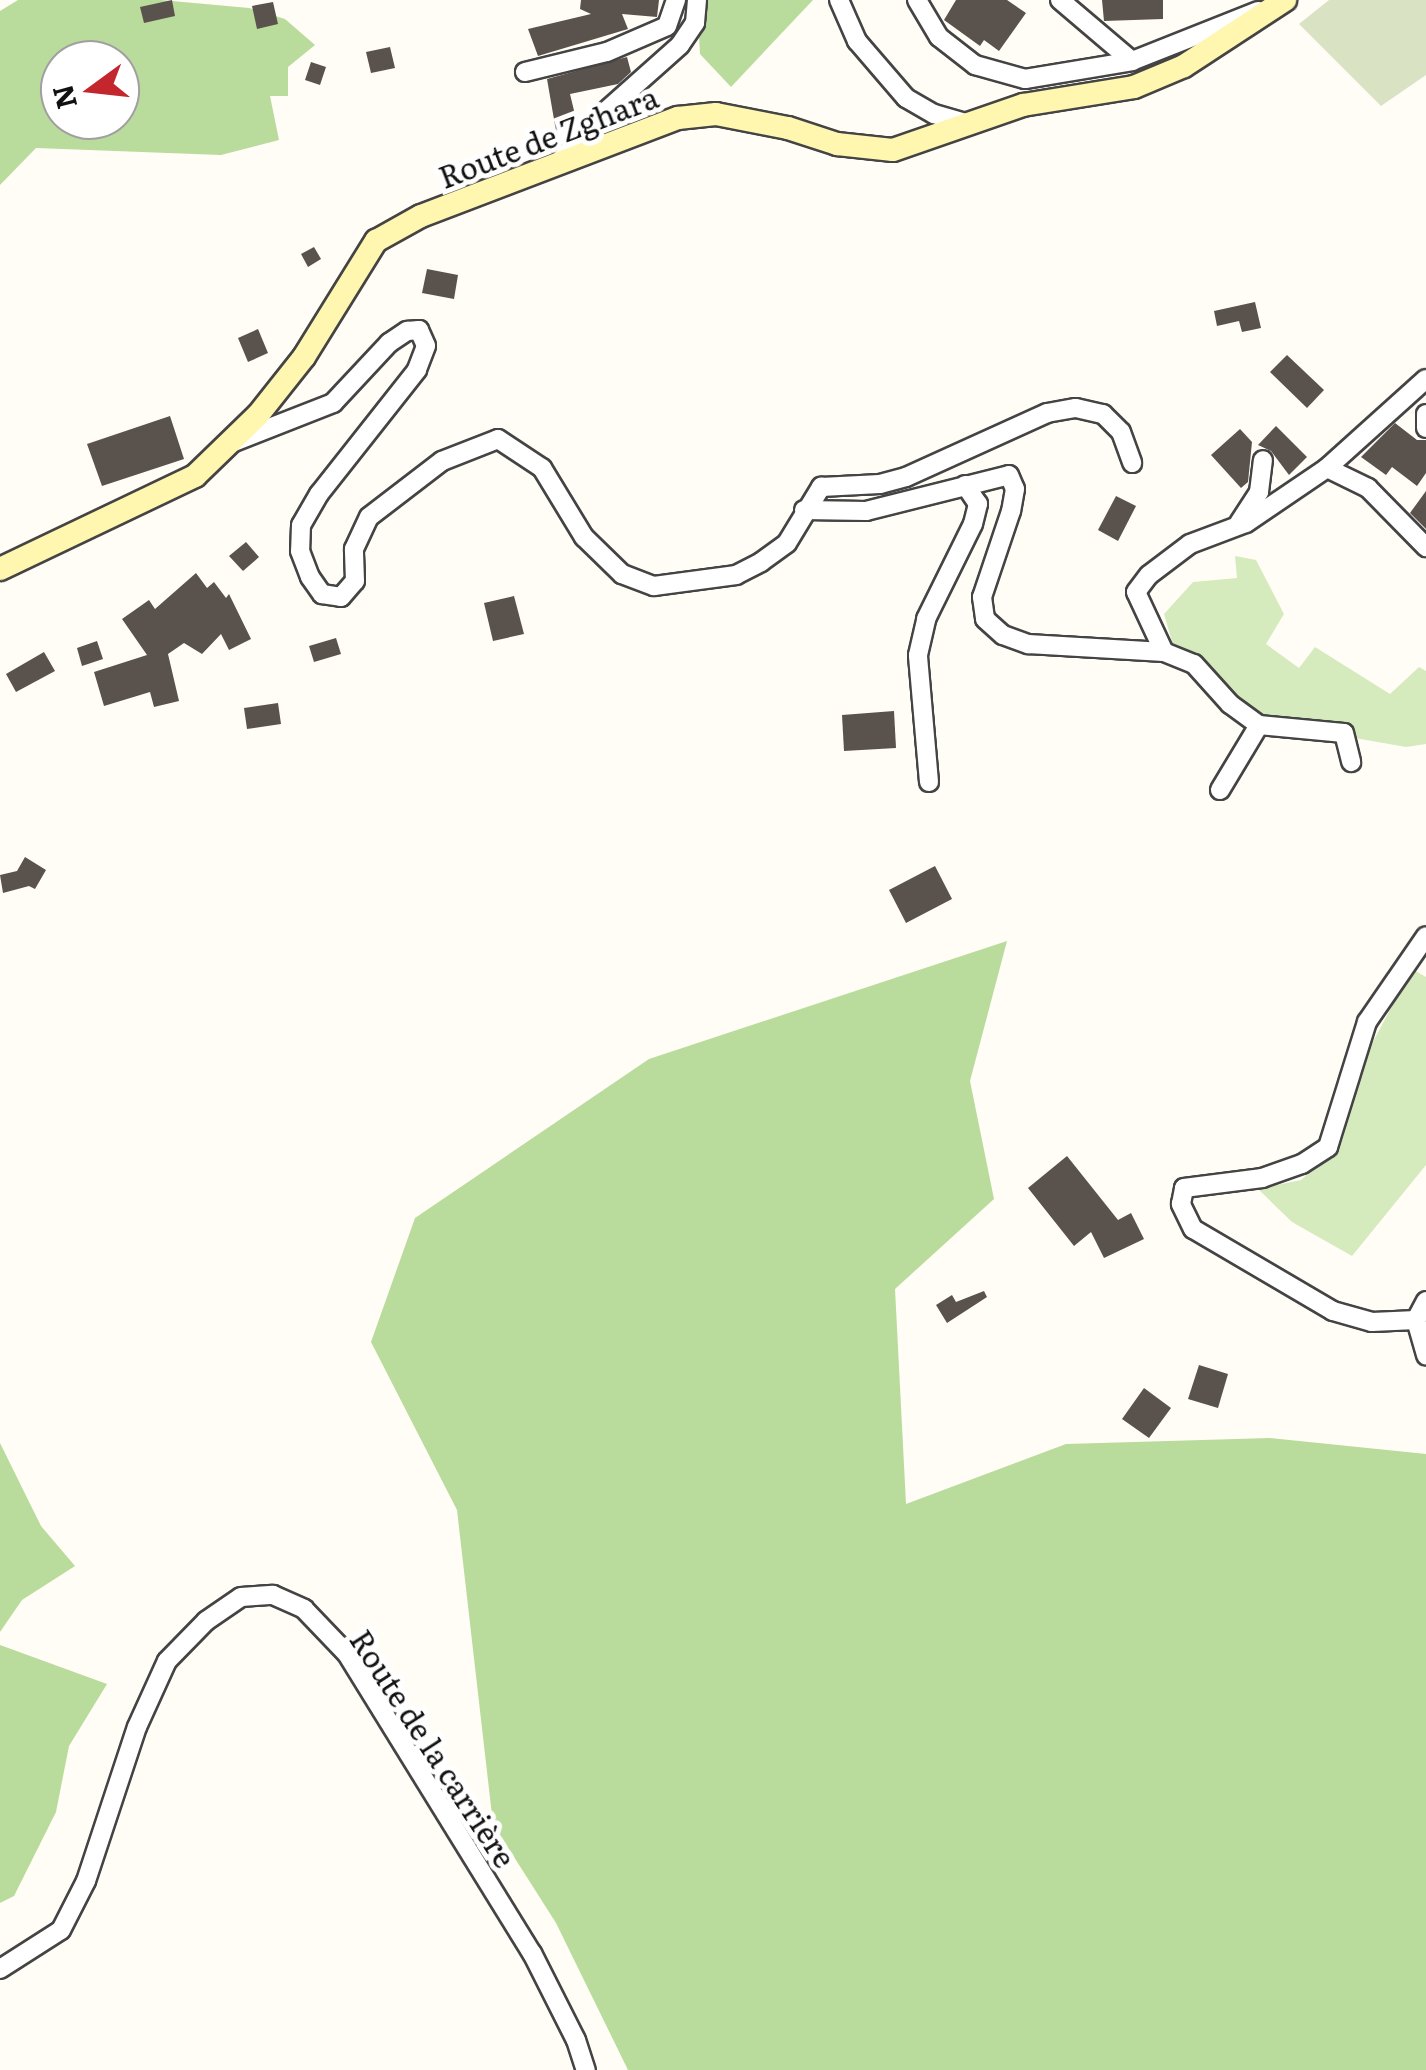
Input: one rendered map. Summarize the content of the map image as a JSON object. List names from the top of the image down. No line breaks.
{"streets":{"street":["Route de Zghara","Route de la carrière"]},"north":"left"}
